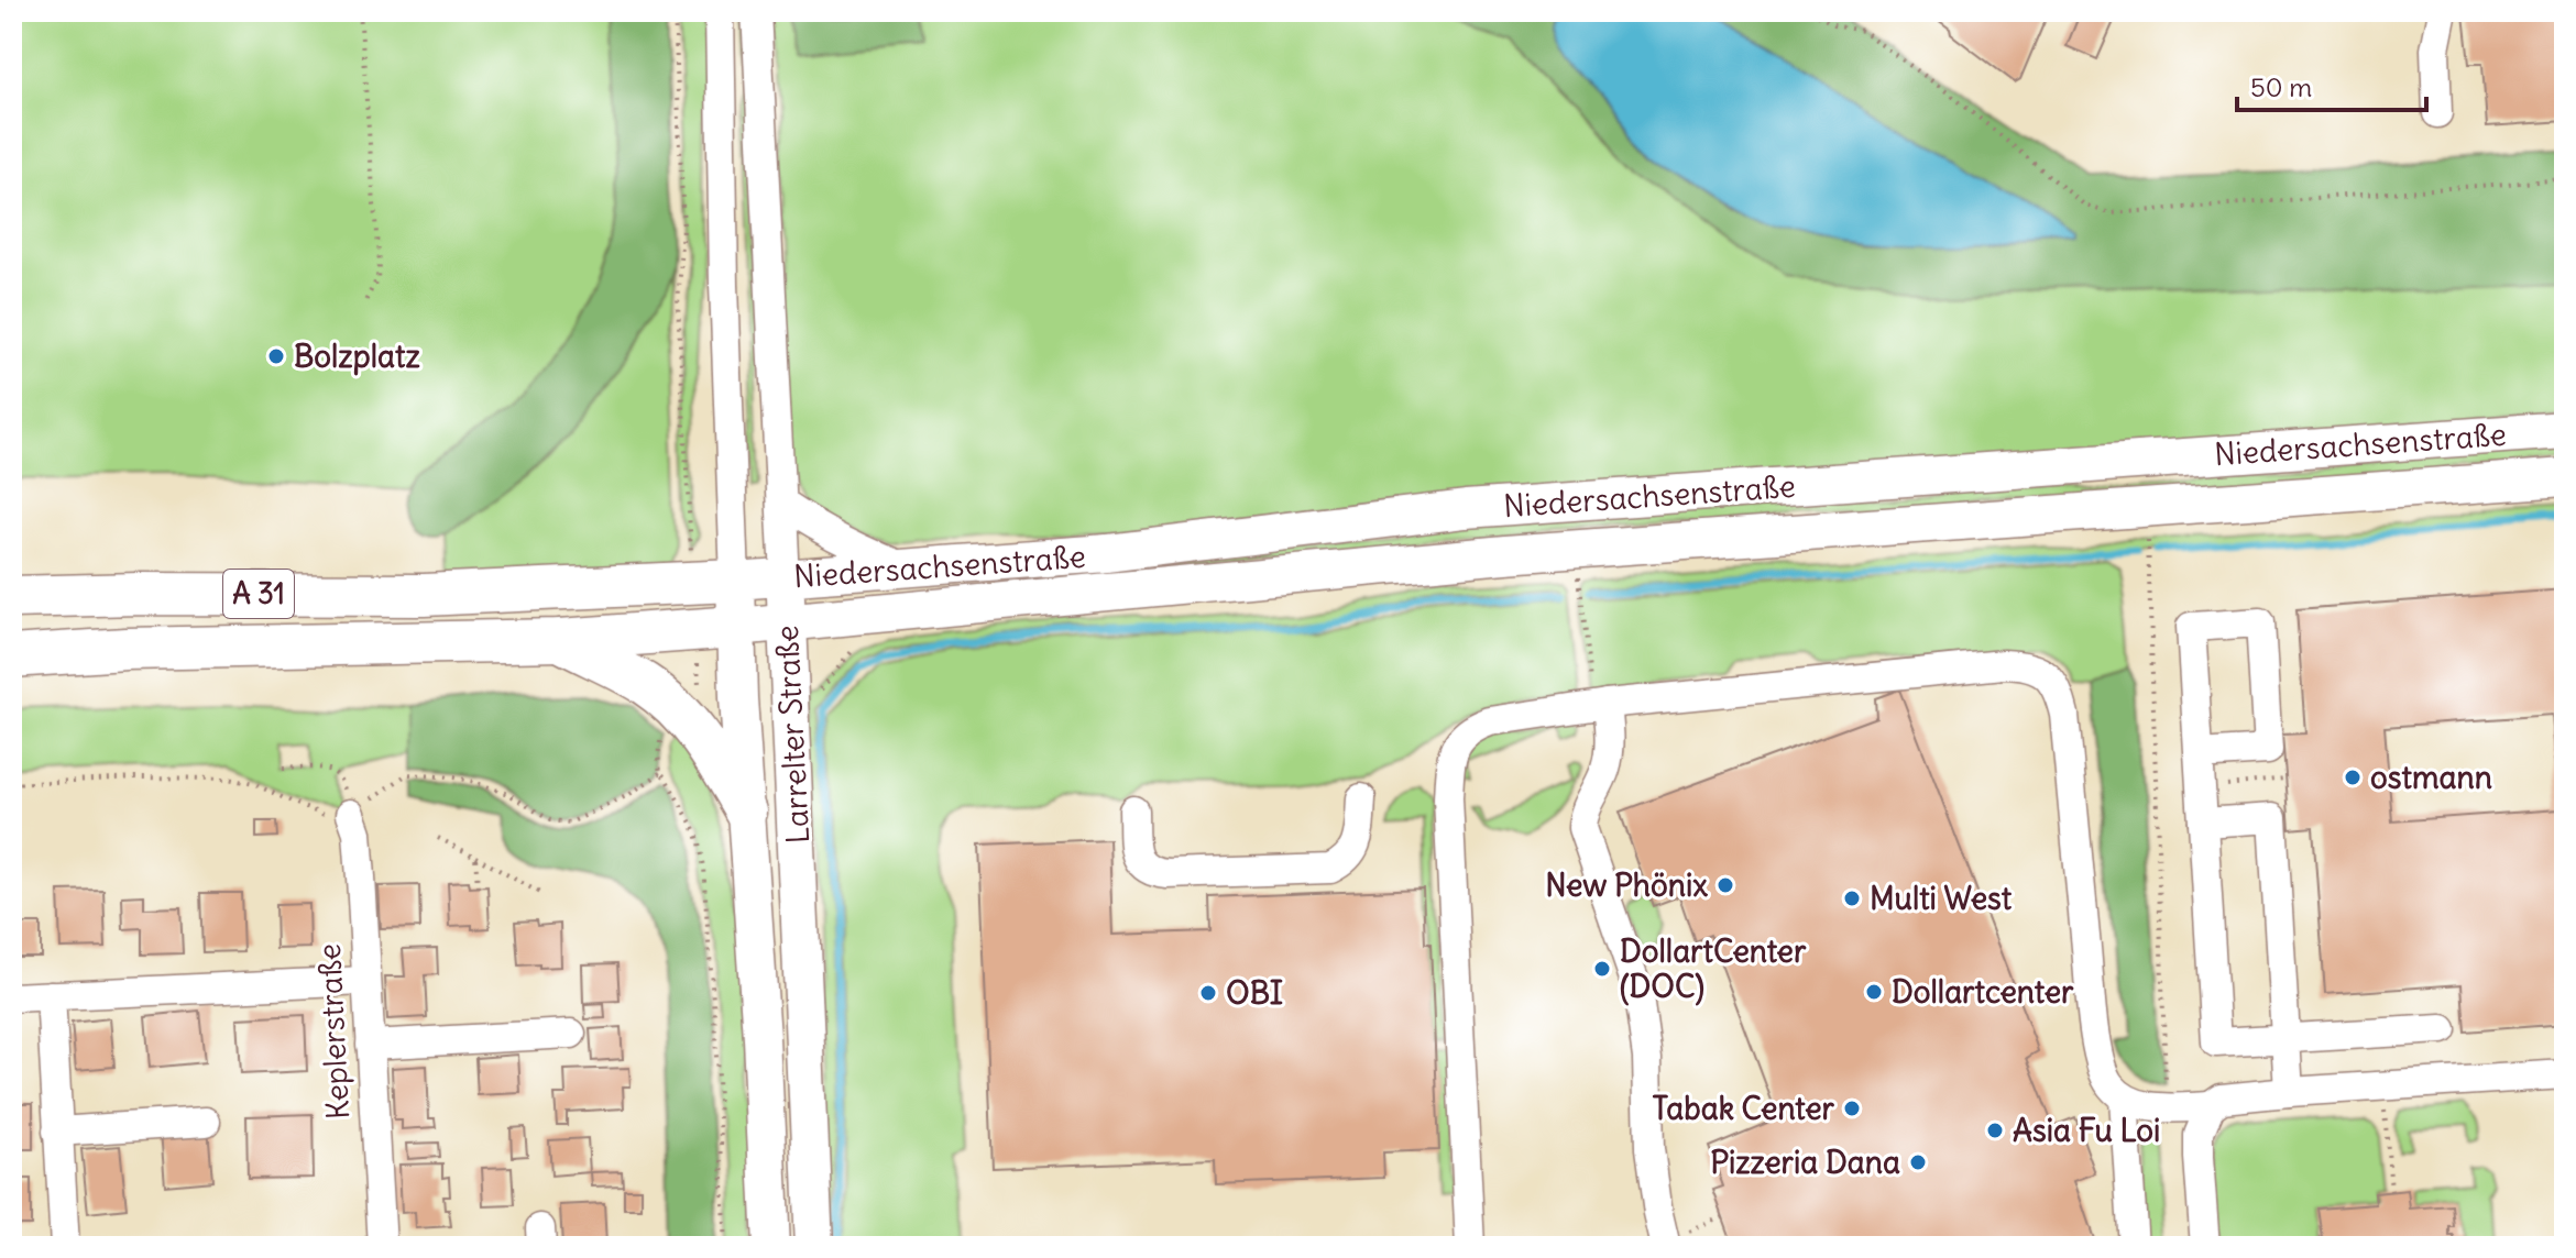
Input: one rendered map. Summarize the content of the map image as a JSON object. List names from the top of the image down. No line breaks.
{"streets":{"highway":["A 31"],"main road":["Niedersachsenstraße","Larrelter Straße"],"street":["Keplerstraße"]},"crossings":[["Niedersachsenstraße","A 31"],["Niedersachsenstraße","Larrelter Straße"],["A 31","Larrelter Straße"]],"places":["Bolzplatz","ostmann","New Phönix","Multi West","DollartCenter (DOC)","Dollartcenter","OBI","Tabak Center","Asia Fu Loi","Pizzeria Dana"],"scale_bar":"50 m"}
